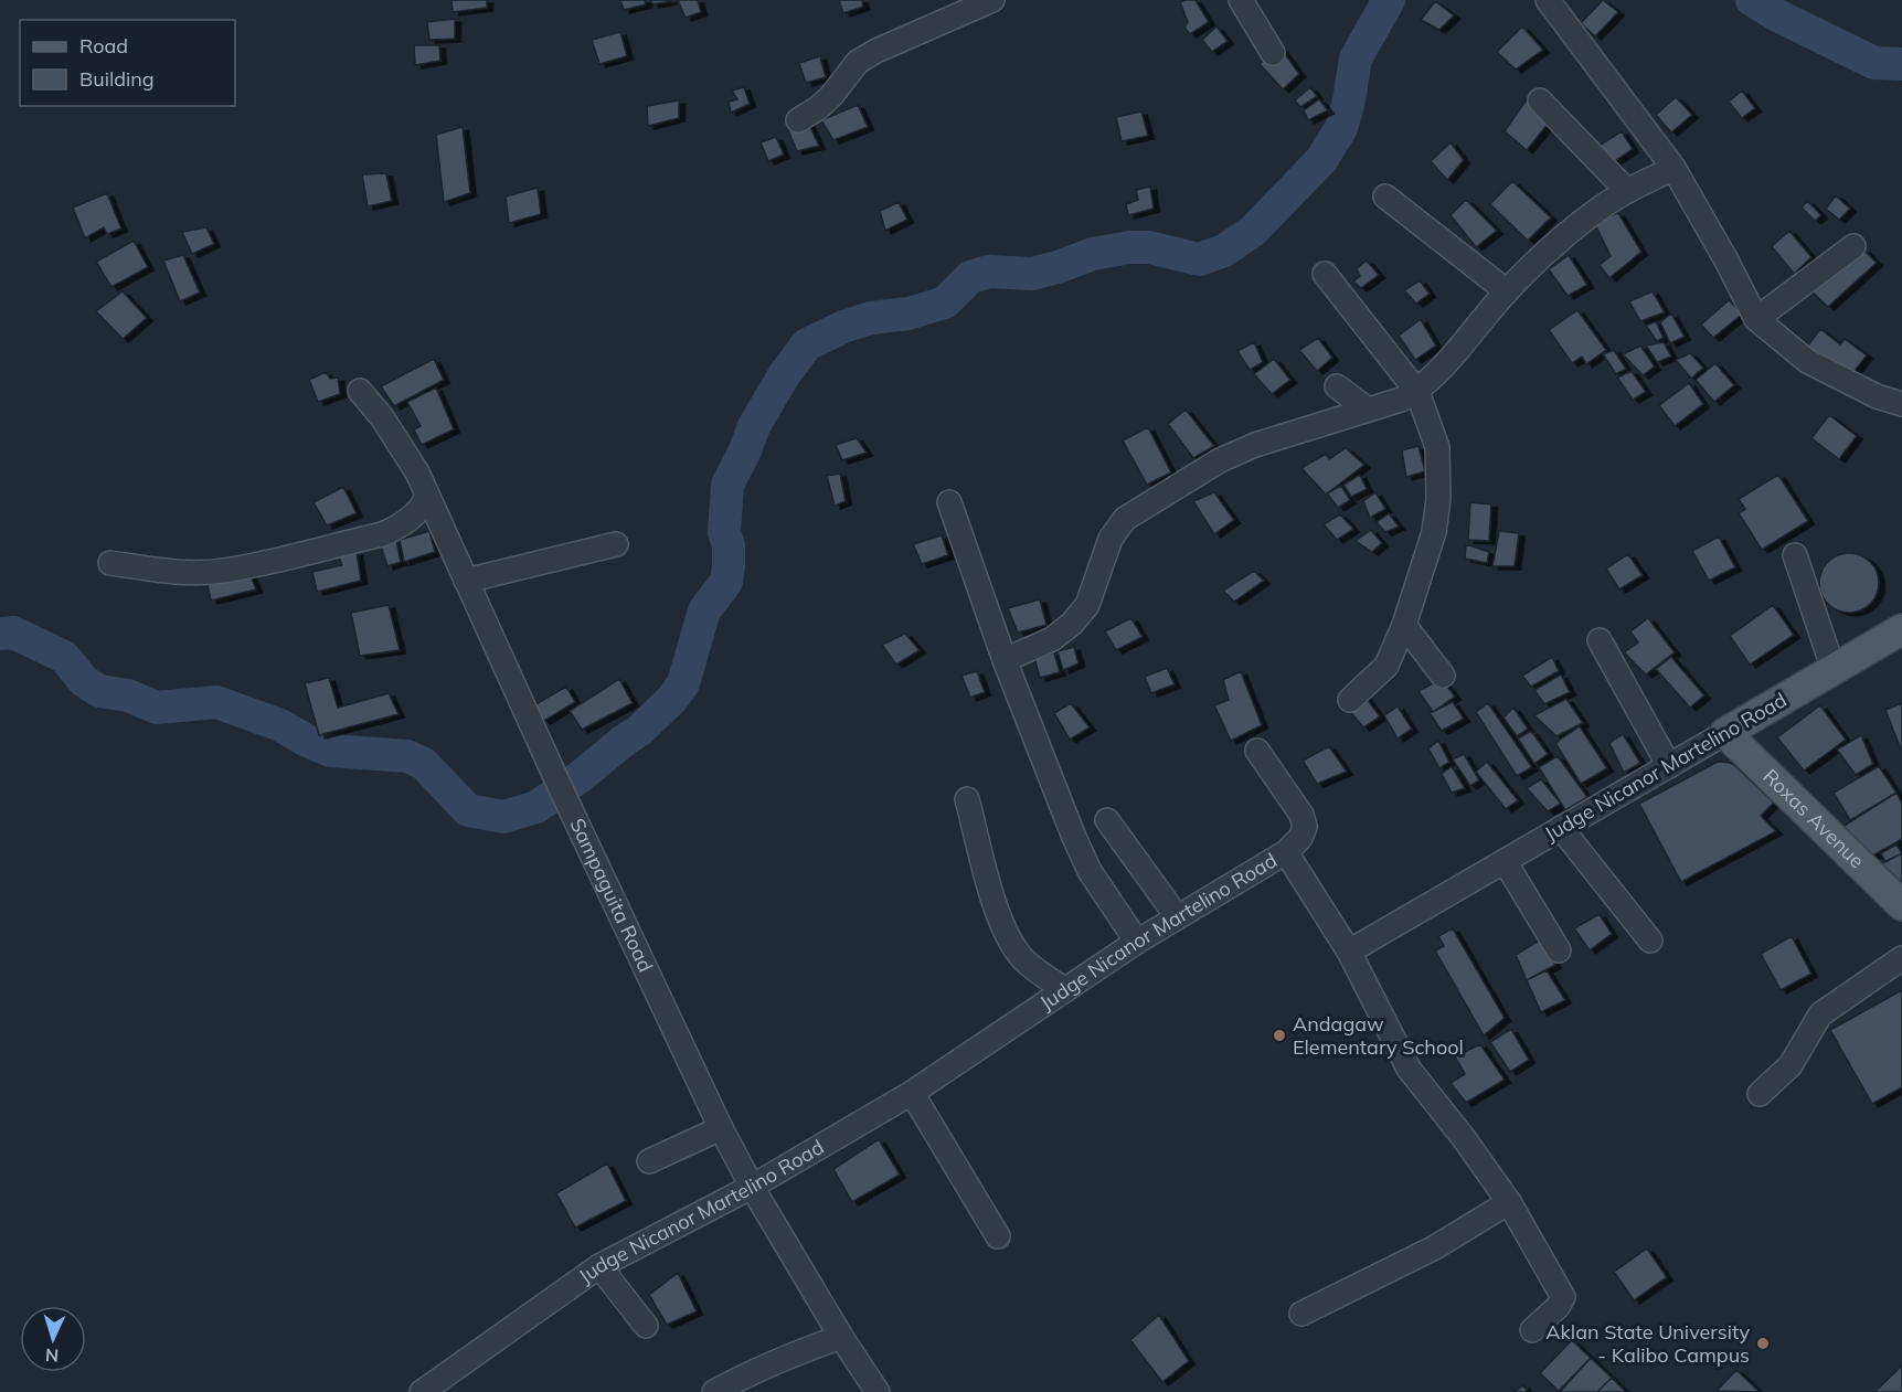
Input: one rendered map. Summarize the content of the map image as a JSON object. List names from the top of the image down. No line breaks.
{"streets":{"main road":["Judge Nicanor Martelino Road","Roxas Avenue"],"street":["Sampaguita Road"]},"crossings":[["Judge Nicanor Martelino Road","Roxas Avenue"],["Judge Nicanor Martelino Road","Sampaguita Road"]],"places":["Andagaw Elementary School","Aklan State University - Kalibo Campus"],"legend":["Road","Building"],"north":"bottom"}
